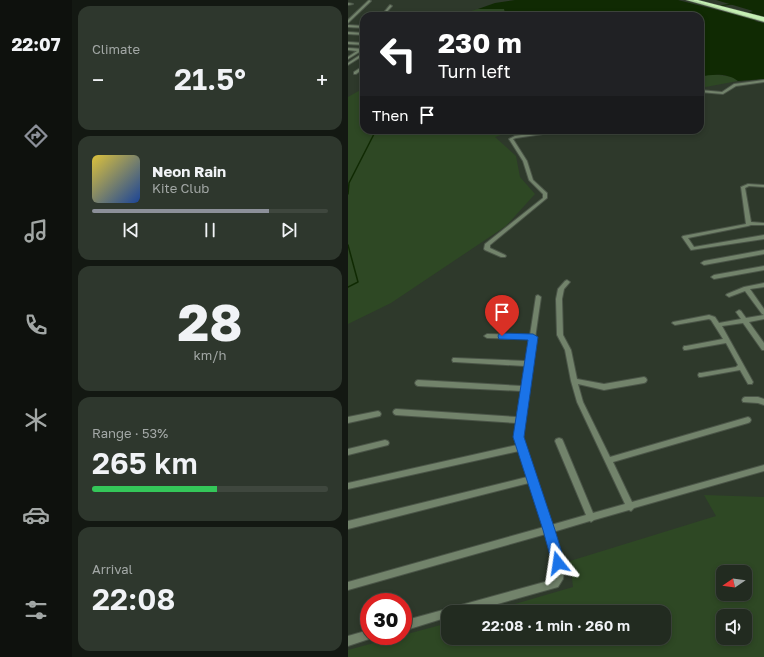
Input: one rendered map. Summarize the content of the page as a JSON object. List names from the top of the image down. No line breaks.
{"north":"left","page":{"tabs":"22:07","tile":["Climate",["28","km/h"],["Range · 53%","265 km"],["Arrival","22:08"]],"turn":["230 m","Turn left"],"heat":["−","21.5°","+"],"then":"Then","song":["Neon Rain","Kite Club"],"limit":"30","trip":"22:08 · 1 min · 260 m"}}
